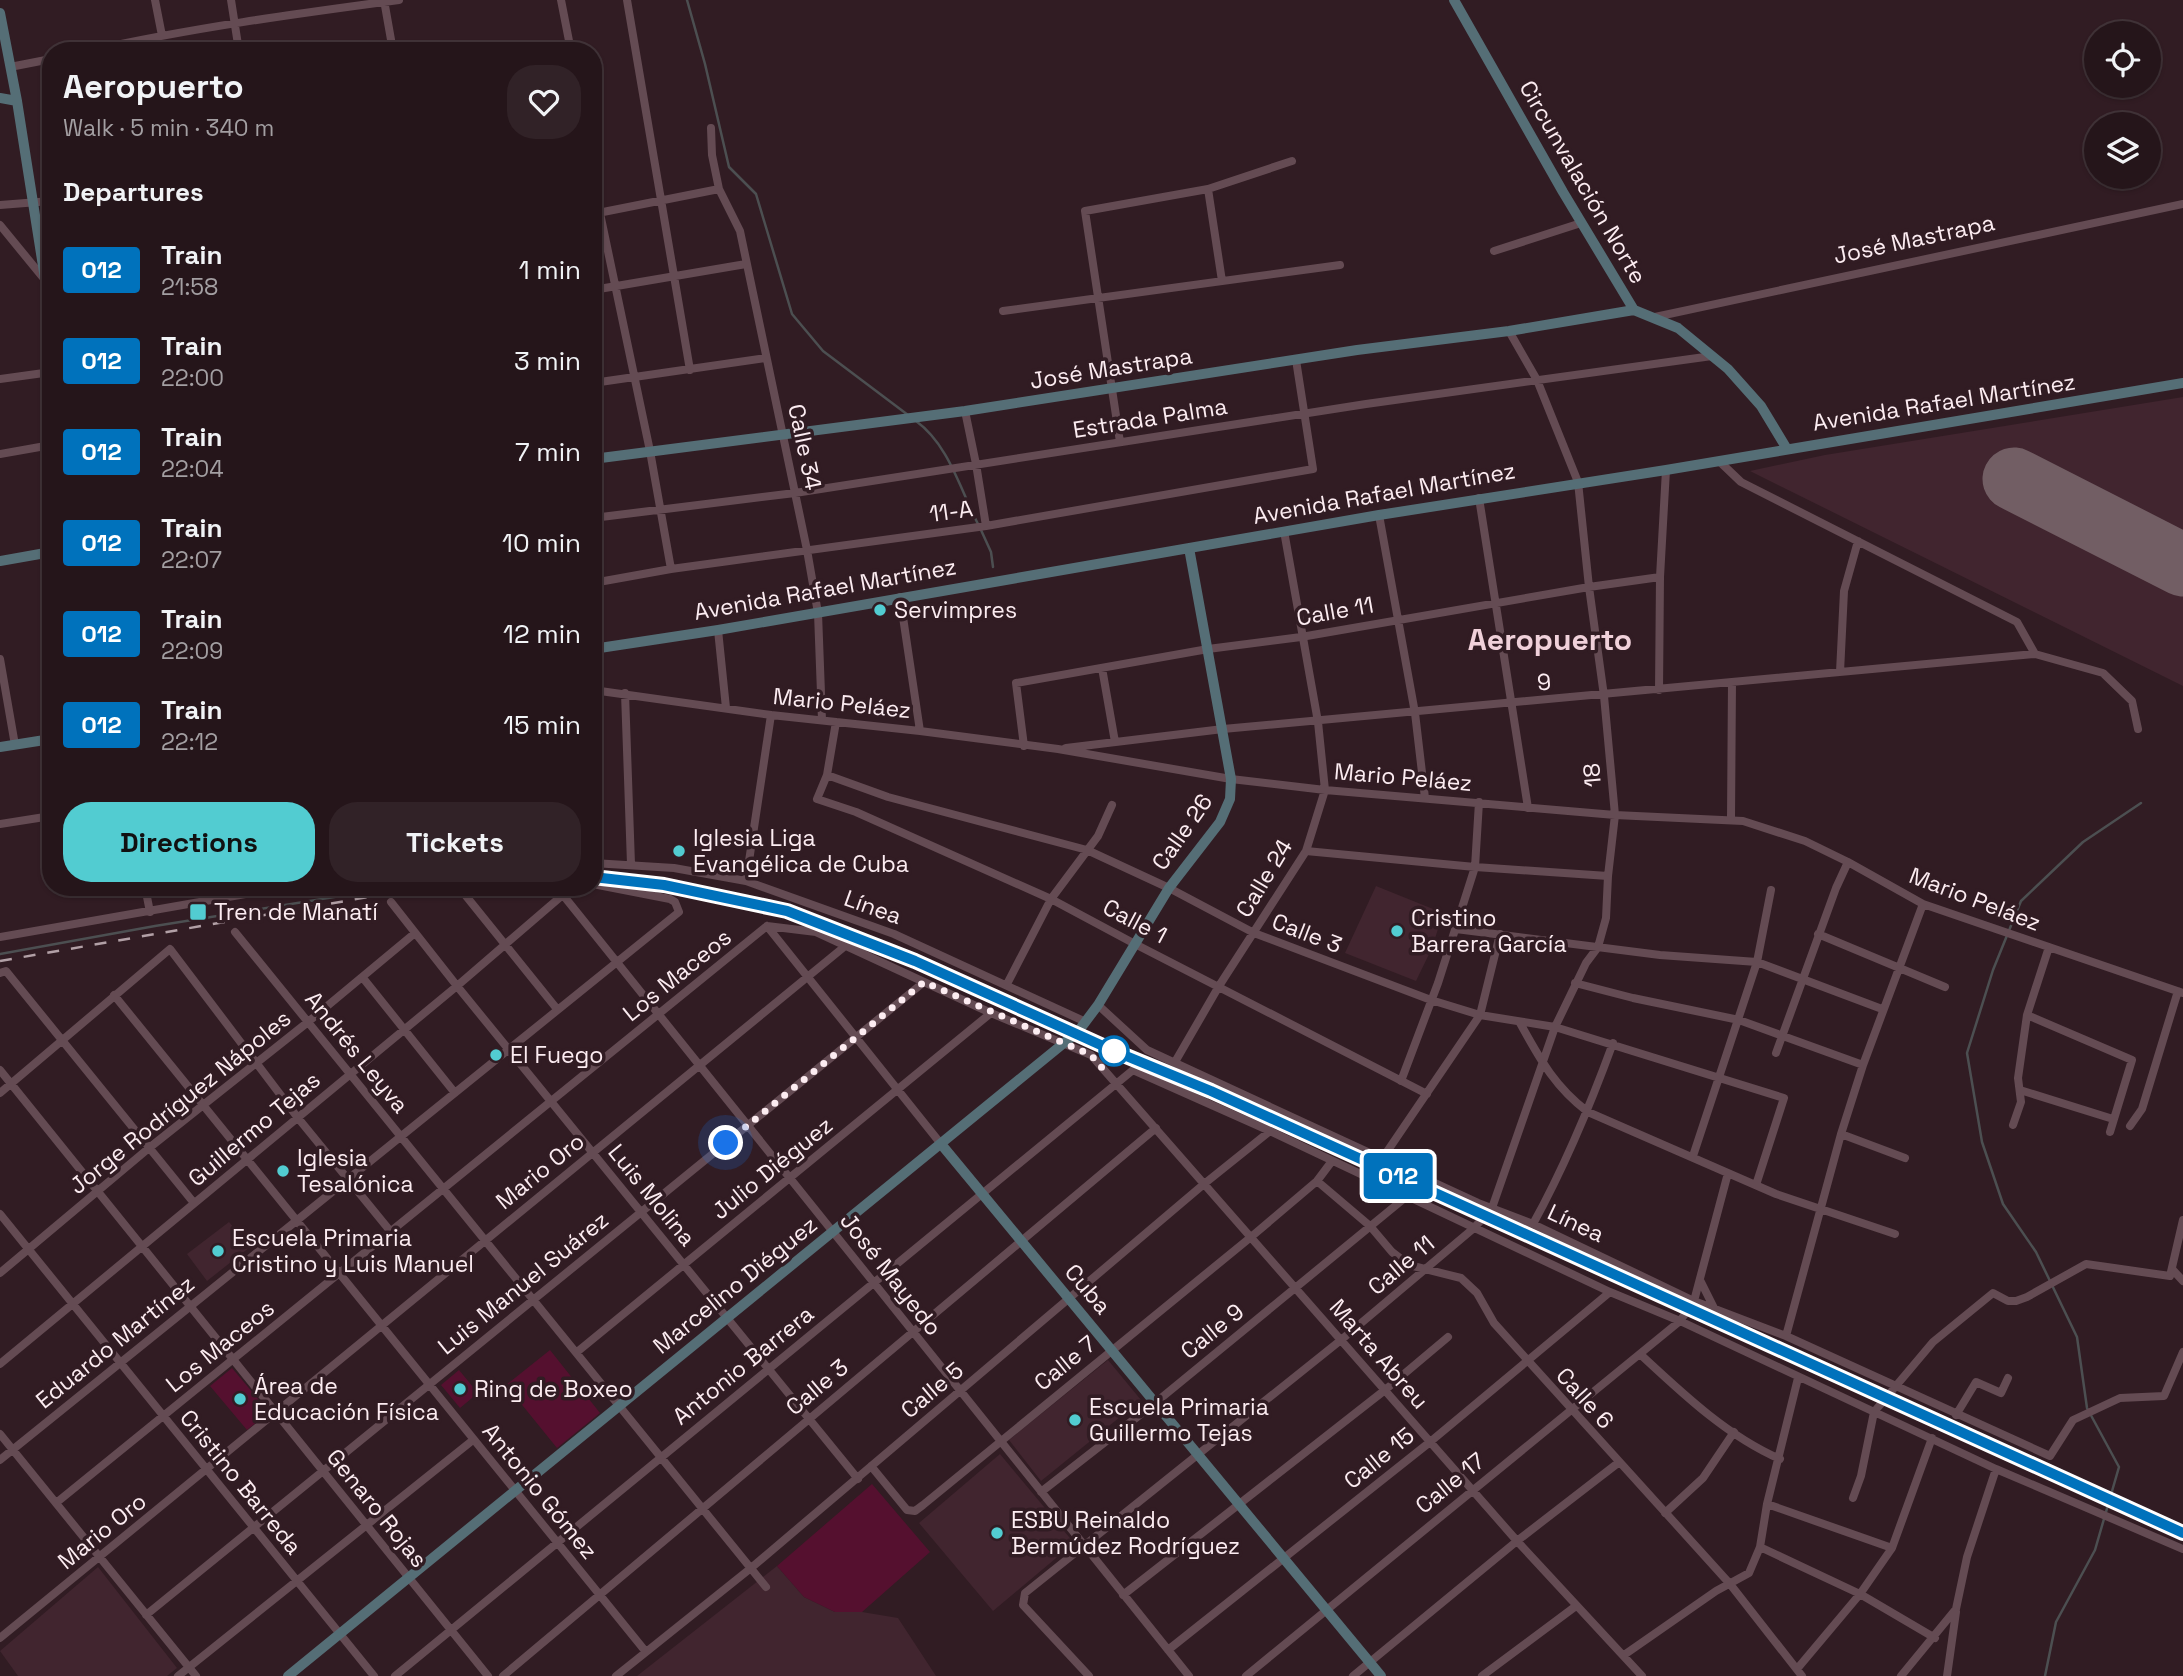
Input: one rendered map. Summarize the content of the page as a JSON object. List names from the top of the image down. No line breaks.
{"streets":{"street":["Circunvalación Norte","José Mastrapa","Avenida Rafael Martínez","Estrada Palma","Calle 34","11-A","Calle 11","9","Mario Peláez","18","Calle 26","Calle 24","Línea","Calle 1","Calle 3","Los Maceos","Andrés Leyva","Jorge Rodríguez Nápoles","Guillermo Tejas","Julio Diéguez","Mario Oro","Luis Molina","José Mayedo","Luis Manuel Suárez","Marcelino Diéguez","Cuba","Calle 9","Eduardo Martínez","Marta Abreu","Calle 7","Antonio Barrera","Calle 5","Calle 6","Calle 15","Cristino Barreda","Calle 17","Antonio Gómez","Genaro Rojas"]},"crossings":[["Circunvalación Norte","José Mastrapa"],["Circunvalación Norte","Avenida Rafael Martínez"],["Circunvalación Norte","Estrada Palma"],["José Mastrapa","Calle 34"],["José Mastrapa","18"],["Avenida Rafael Martínez","Calle 34"],["Avenida Rafael Martínez","18"],["Avenida Rafael Martínez","Calle 26"],["Avenida Rafael Martínez","Calle 24"],["Estrada Palma","Calle 34"],["Estrada Palma","11-A"],["Estrada Palma","18"],["Calle 34","11-A"],["Calle 34","Mario Peláez"],["Calle 11","Mario Peláez"],["Calle 11","18"],["Calle 11","Calle 26"],["Calle 11","Calle 24"],["Calle 11","Línea"],["Calle 11","José Mayedo"],["Calle 11","Cuba"],["Calle 11","Marta Abreu"],["Calle 11","Calle 6"],["9","Mario Peláez"],["9","18"],["9","Calle 26"],["9","Calle 24"],["Mario Peláez","18"],["Mario Peláez","Calle 26"],["Mario Peláez","Calle 24"],["18","Línea"],["18","Calle 3"],["Calle 26","Línea"],["Calle 26","Calle 1"],["Calle 26","Calle 3"],["Calle 26","Marcelino Diéguez"],["Calle 24","Línea"],["Calle 24","Calle 1"],["Calle 24","Calle 3"],["Línea","Los Maceos"],["Línea","Julio Diéguez"],["Línea","Mario Oro"],["Línea","Luis Manuel Suárez"],["Línea","Marcelino Diéguez"],["Línea","Cuba"],["Línea","Calle 9"],["Línea","Marta Abreu"],["Línea","Calle 7"],["Línea","Antonio Barrera"],["Línea","Calle 5"],["Línea","Calle 15"],["Línea","Calle 17"],["Calle 1","Calle 3"],["Calle 3","Andrés Leyva"],["Calle 3","Luis Molina"],["Calle 3","José Mayedo"],["Calle 3","Cuba"],["Calle 3","Marta Abreu"],["Calle 3","Antonio Gómez"],["Los Maceos","Andrés Leyva"],["Los Maceos","Luis Molina"],["Los Maceos","José Mayedo"],["Los Maceos","Cuba"],["Los Maceos","Cristino Barreda"],["Los Maceos","Antonio Gómez"],["Los Maceos","Genaro Rojas"],["Andrés Leyva","Jorge Rodríguez Nápoles"],["Andrés Leyva","Guillermo Tejas"],["Andrés Leyva","Julio Diéguez"],["Andrés Leyva","Mario Oro"],["Andrés Leyva","Luis Manuel Suárez"],["Andrés Leyva","Marcelino Diéguez"],["Andrés Leyva","Eduardo Martínez"],["Andrés Leyva","Antonio Barrera"],["Andrés Leyva","Calle 5"],["Jorge Rodríguez Nápoles","Luis Molina"],["Jorge Rodríguez Nápoles","Cristino Barreda"],["Jorge Rodríguez Nápoles","Antonio Gómez"],["Jorge Rodríguez Nápoles","Genaro Rojas"],["Guillermo Tejas","Luis Molina"],["Guillermo Tejas","Cristino Barreda"],["Guillermo Tejas","Antonio Gómez"],["Guillermo Tejas","Genaro Rojas"],["Julio Diéguez","Luis Molina"],["Julio Diéguez","José Mayedo"],["Julio Diéguez","Cuba"],["Mario Oro","Luis Molina"],["Mario Oro","José Mayedo"],["Mario Oro","Cuba"],["Mario Oro","Cristino Barreda"],["Mario Oro","Antonio Gómez"],["Mario Oro","Genaro Rojas"],["Luis Molina","Luis Manuel Suárez"],["Luis Molina","Marcelino Diéguez"],["Luis Molina","Eduardo Martínez"],["Luis Molina","Antonio Barrera"],["Luis Molina","Calle 5"],["José Mayedo","Luis Manuel Suárez"],["José Mayedo","Marcelino Diéguez"],["José Mayedo","Calle 9"],["José Mayedo","Eduardo Martínez"],["José Mayedo","Calle 7"],["José Mayedo","Antonio Barrera"],["José Mayedo","Calle 5"],["José Mayedo","Calle 15"],["Luis Manuel Suárez","Cuba"],["Luis Manuel Suárez","Cristino Barreda"],["Luis Manuel Suárez","Antonio Gómez"],["Luis Manuel Suárez","Genaro Rojas"],["Marcelino Diéguez","Cuba"],["Marcelino Diéguez","Cristino Barreda"],["Marcelino Diéguez","Antonio Gómez"],["Marcelino Diéguez","Genaro Rojas"],["Cuba","Calle 9"],["Cuba","Calle 7"],["Cuba","Antonio Barrera"],["Cuba","Calle 5"],["Cuba","Calle 15"],["Cuba","Calle 17"],["Calle 9","Marta Abreu"],["Calle 9","Calle 6"],["Eduardo Martínez","Cristino Barreda"],["Eduardo Martínez","Antonio Gómez"],["Eduardo Martínez","Genaro Rojas"],["Marta Abreu","Calle 7"],["Marta Abreu","Antonio Barrera"],["Marta Abreu","Calle 5"],["Marta Abreu","Calle 15"],["Marta Abreu","Calle 17"],["Calle 7","Calle 5"],["Calle 7","Calle 6"],["Antonio Barrera","Antonio Gómez"],["Antonio Barrera","Genaro Rojas"],["Calle 5","Antonio Gómez"],["Calle 6","Calle 15"],["Calle 6","Calle 17"]],"districts":["Aeropuerto"],"places":{"other":["Servimpres","Iglesia Liga Evangélica de Cuba","Cristino Barrera García","El Fuego","Iglesia Tesalónica","Escuela Primaria Cristino y Luis Manuel","Ring de Boxeo","Área de Educación Física","Escuela Primaria Guillermo Tejas","ESBU Reinaldo Bermúdez Rodríguez"],"transit":["Tren de Manatí"]},"page":{"on_map":"012","heading":[["Aeropuerto","Walk · 5 min · 340 m"],"Departures"],"list":[{"mark":"012","name":"Train","note":"21:58","value":"1 min"},{"mark":"012","name":"Train","note":"22:00","value":"3 min"},{"mark":"012","name":"Train","note":"22:04","value":"7 min"},{"mark":"012","name":"Train","note":"22:07","value":"10 min"},{"mark":"012","name":"Train","note":"22:09","value":"12 min"},{"mark":"012","name":"Train","note":"22:12","value":"15 min"}],"buttons":["Directions","Tickets"]}}
